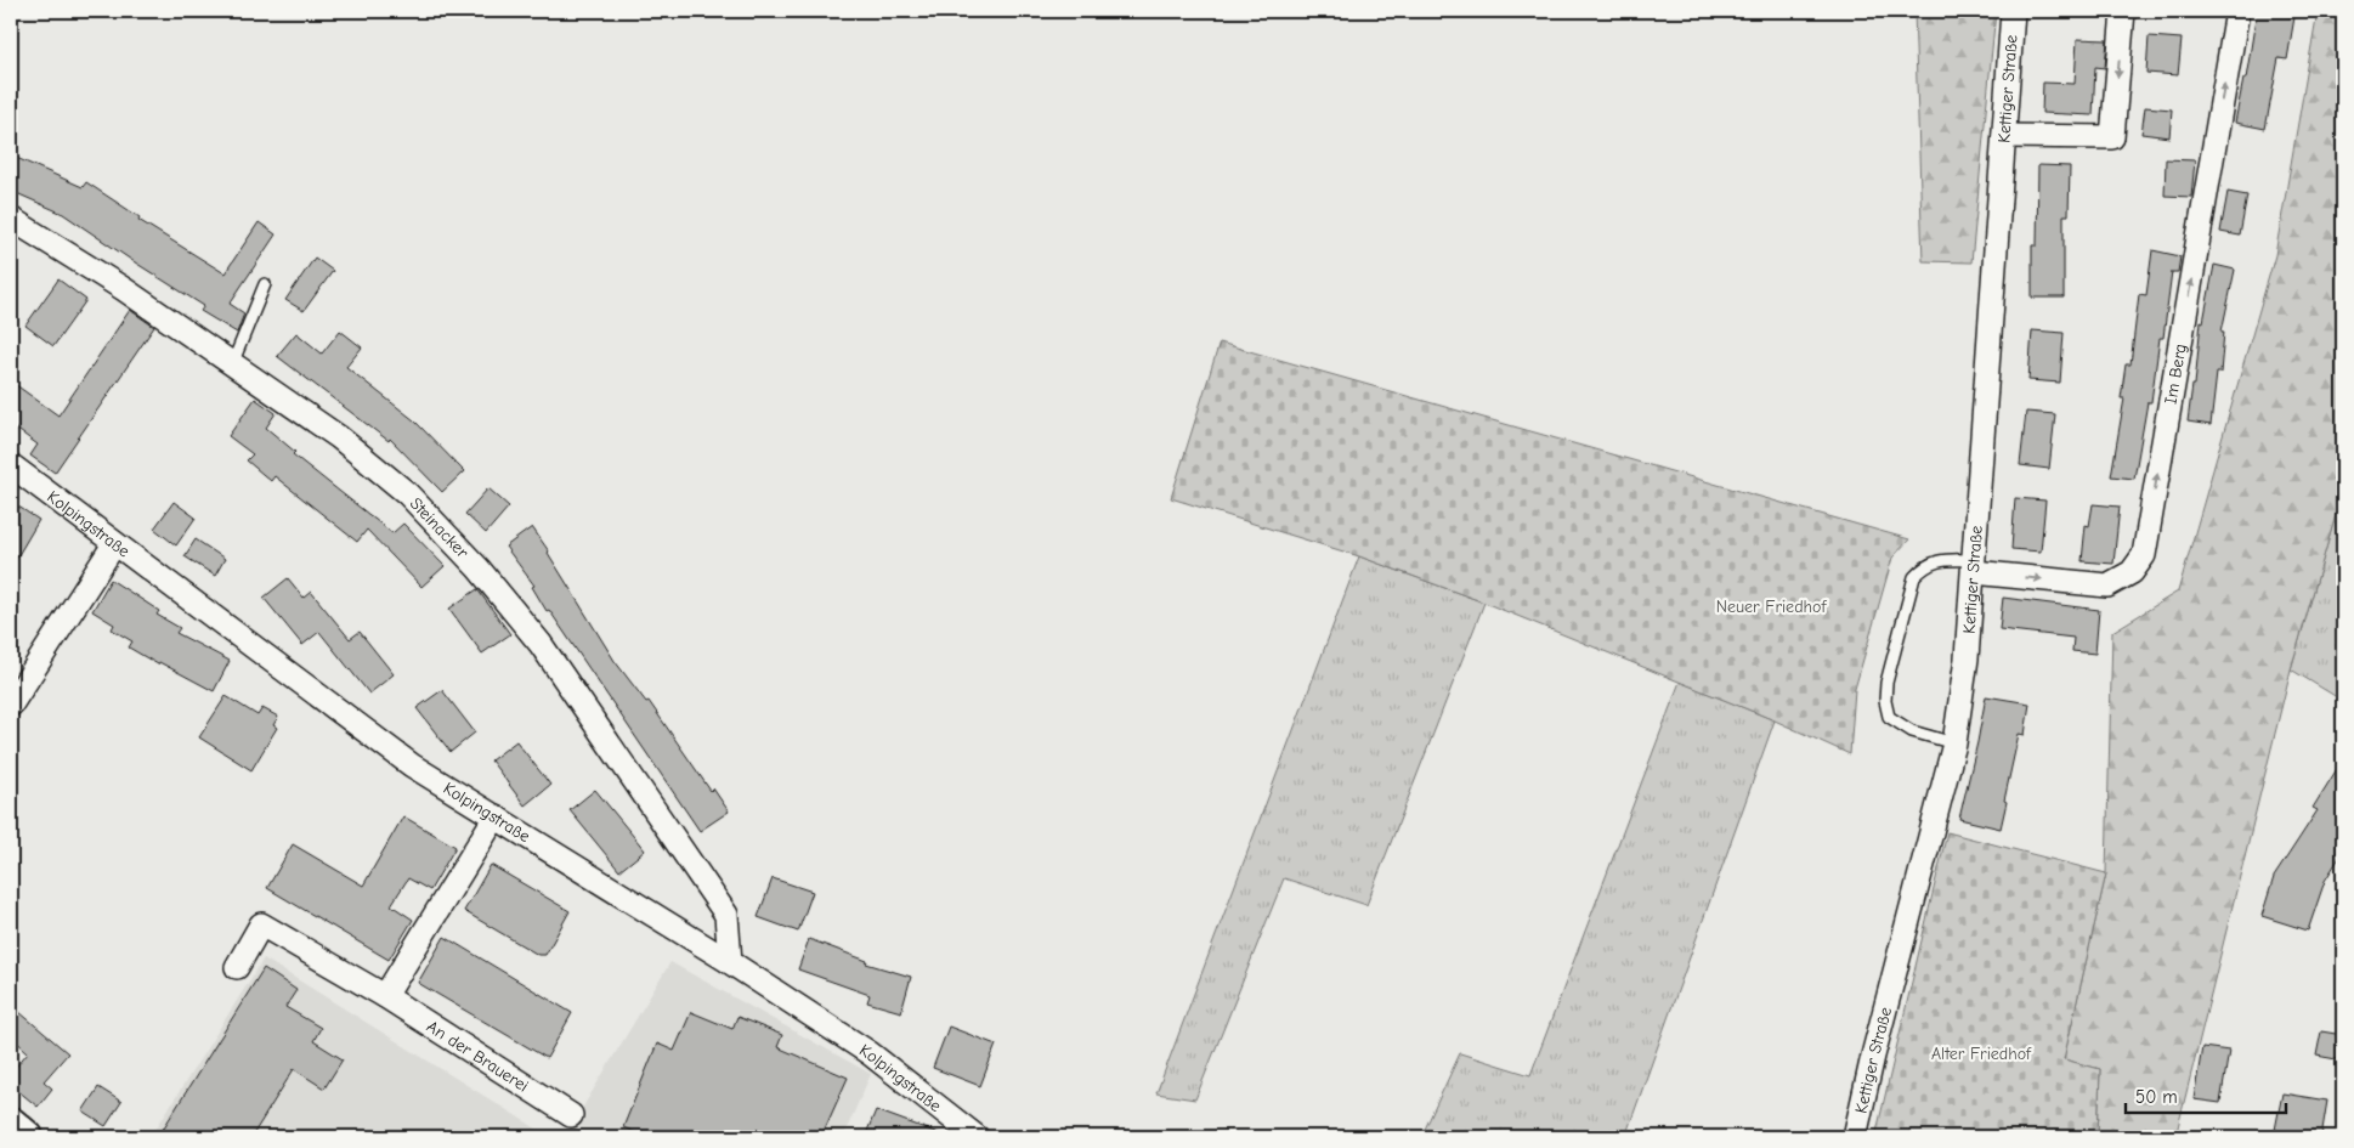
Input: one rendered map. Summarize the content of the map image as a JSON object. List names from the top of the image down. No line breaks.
{"streets":{"street":["Kettiger Straße","Im Berg","Kolpingstraße","Steinacker","An der Brauerei"]},"crossings":[["Kettiger Straße","Im Berg"],["Kolpingstraße","Steinacker"]],"one_way":["Im Berg"],"parks":["Neuer Friedhof","Alter Friedhof"],"scale_bar":"50 m"}
